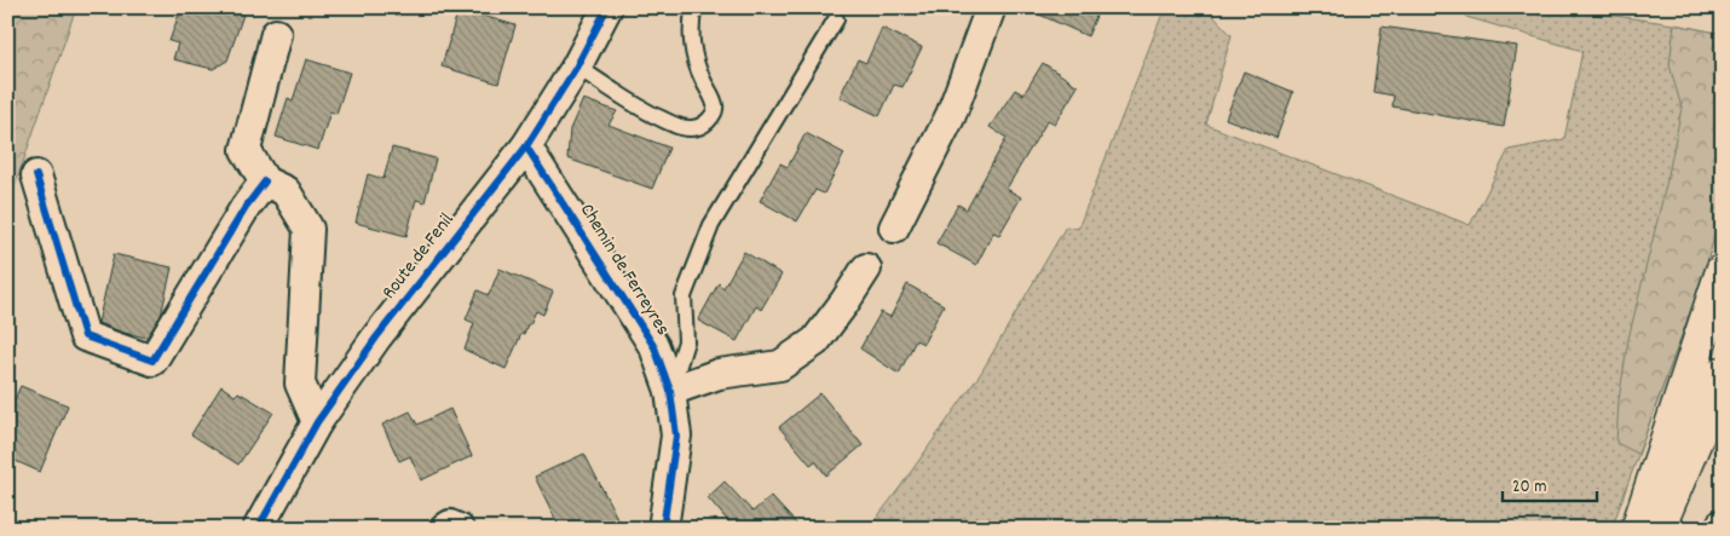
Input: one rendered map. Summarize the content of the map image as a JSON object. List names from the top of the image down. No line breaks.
{"streets":{"street":["Route de Fenil","Chemin de Ferreyres"]},"crossings":[["Route de Fenil","Chemin de Ferreyres"]],"scale_bar":"20 m"}
